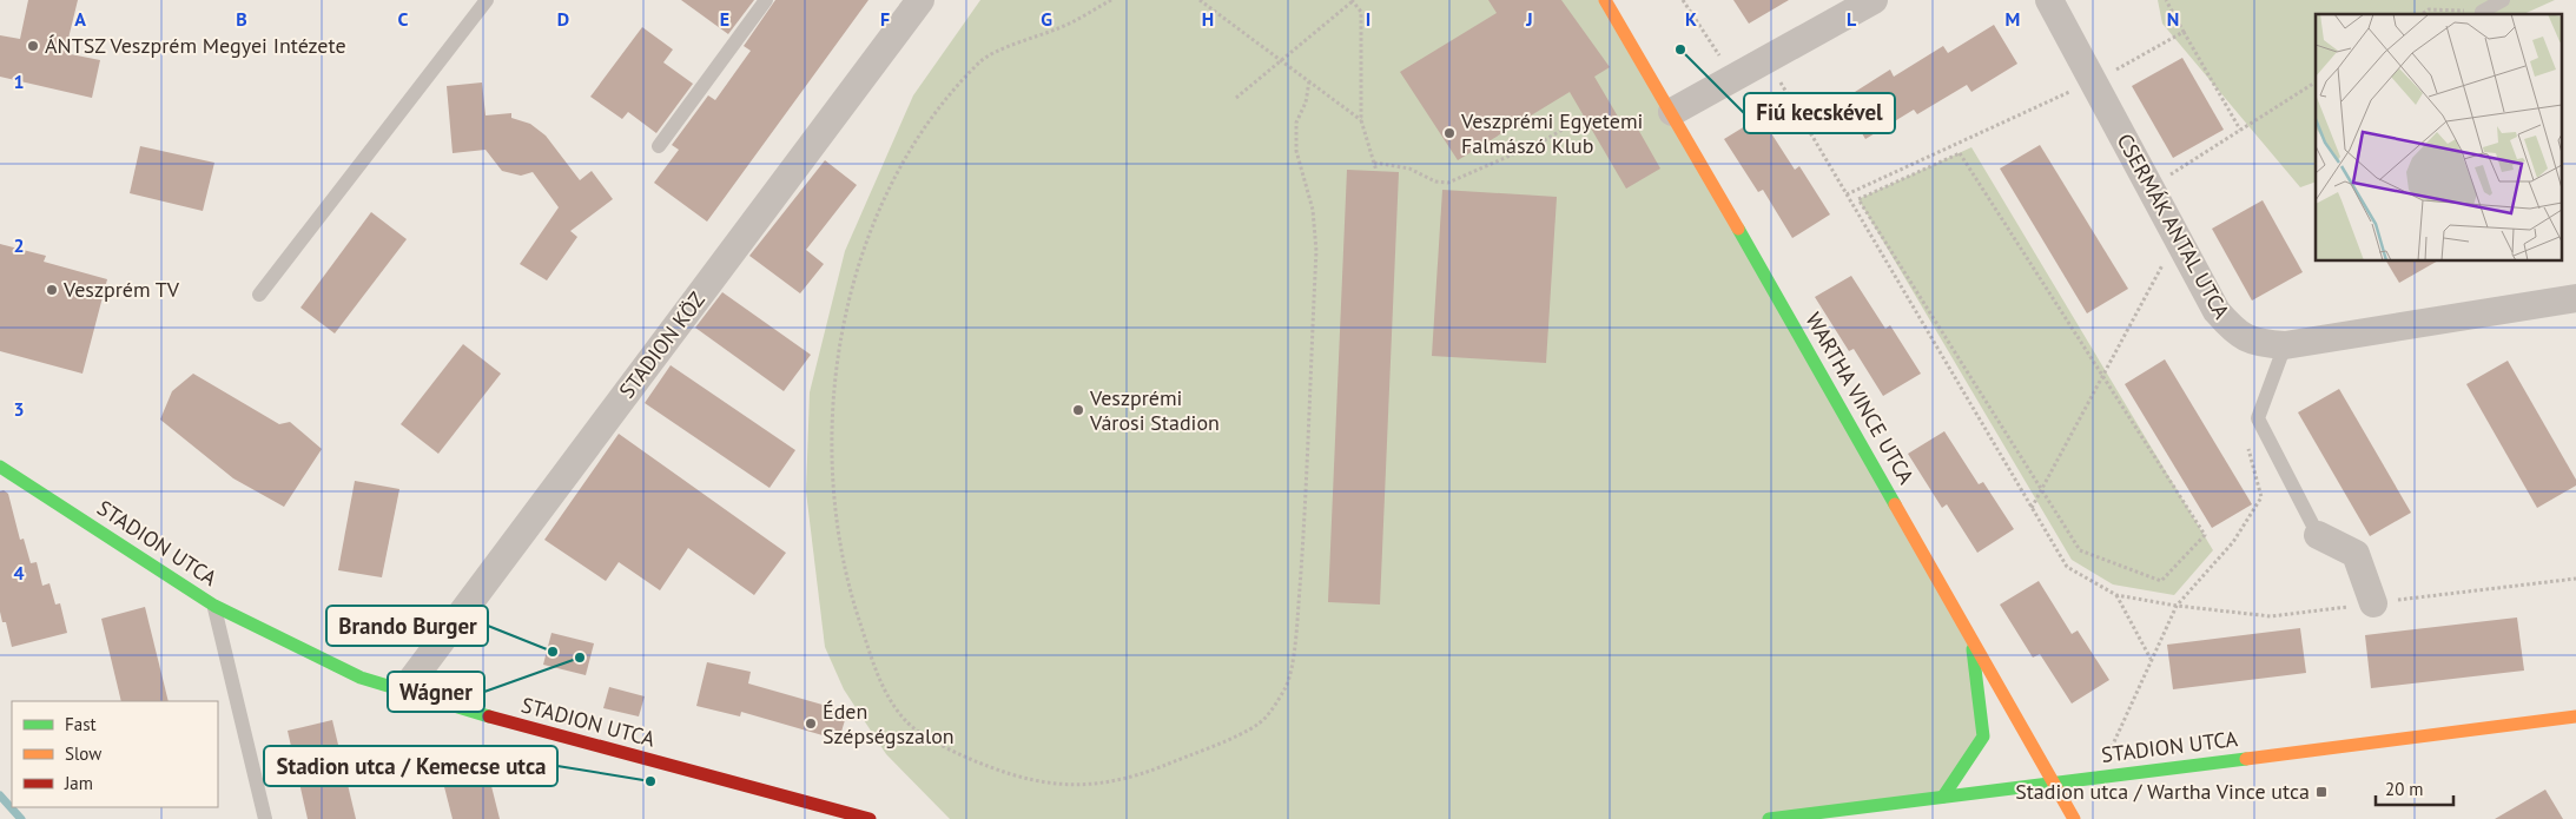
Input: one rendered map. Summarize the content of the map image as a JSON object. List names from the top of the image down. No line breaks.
{"streets":{"street":["CSERMÁK ANTAL UTCA","STADION KÖZ","WARTHA VINCE UTCA","STADION UTCA"]},"crossings":[["STADION KÖZ","STADION UTCA"],["WARTHA VINCE UTCA","STADION UTCA"]],"places":{"other":["ÁNTSZ Veszprém Megyei Intézete","Fiú kecskével","Veszprémi Egyetemi Falmászó Klub","Veszprém TV","Veszprémi Városi Stadion","Brando Burger","Wágner","Éden Szépségszalon","Stadion utca / Kemecse utca"],"transit":["Stadion utca / Wartha Vince utca"]},"legend":["Fast","Slow","Jam"],"scale_bar":"20 m","grid":{"columns":["A","B","C","D","E","F","G","H","I","J","K","L","M","N"],"rows":["1","2","3","4"]}}
